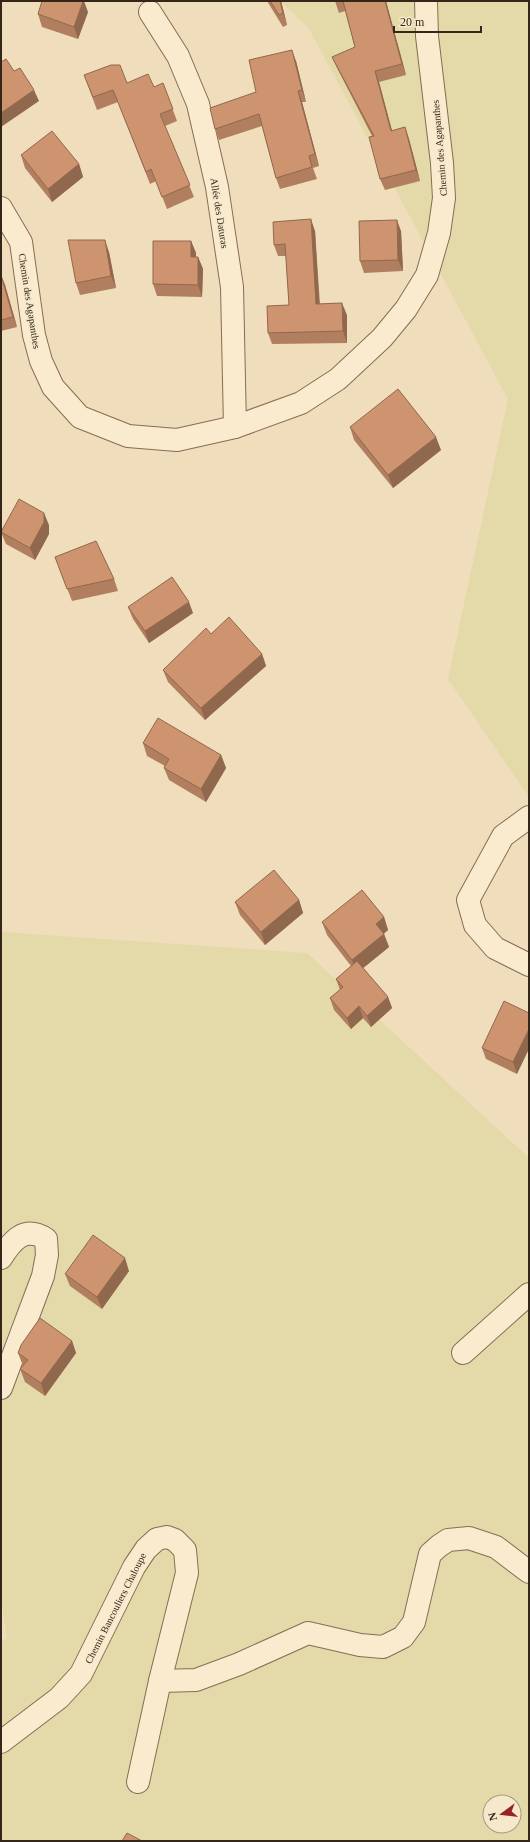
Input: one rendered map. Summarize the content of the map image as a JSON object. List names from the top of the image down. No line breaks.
{"streets":{"street":["Chemin des Agapanthes","Allée des Daturas","Chemin Bancouliers Chaloupe"]},"crossings":[["Chemin des Agapanthes","Allée des Daturas"]],"scale_bar":"20 m","north":"left"}
